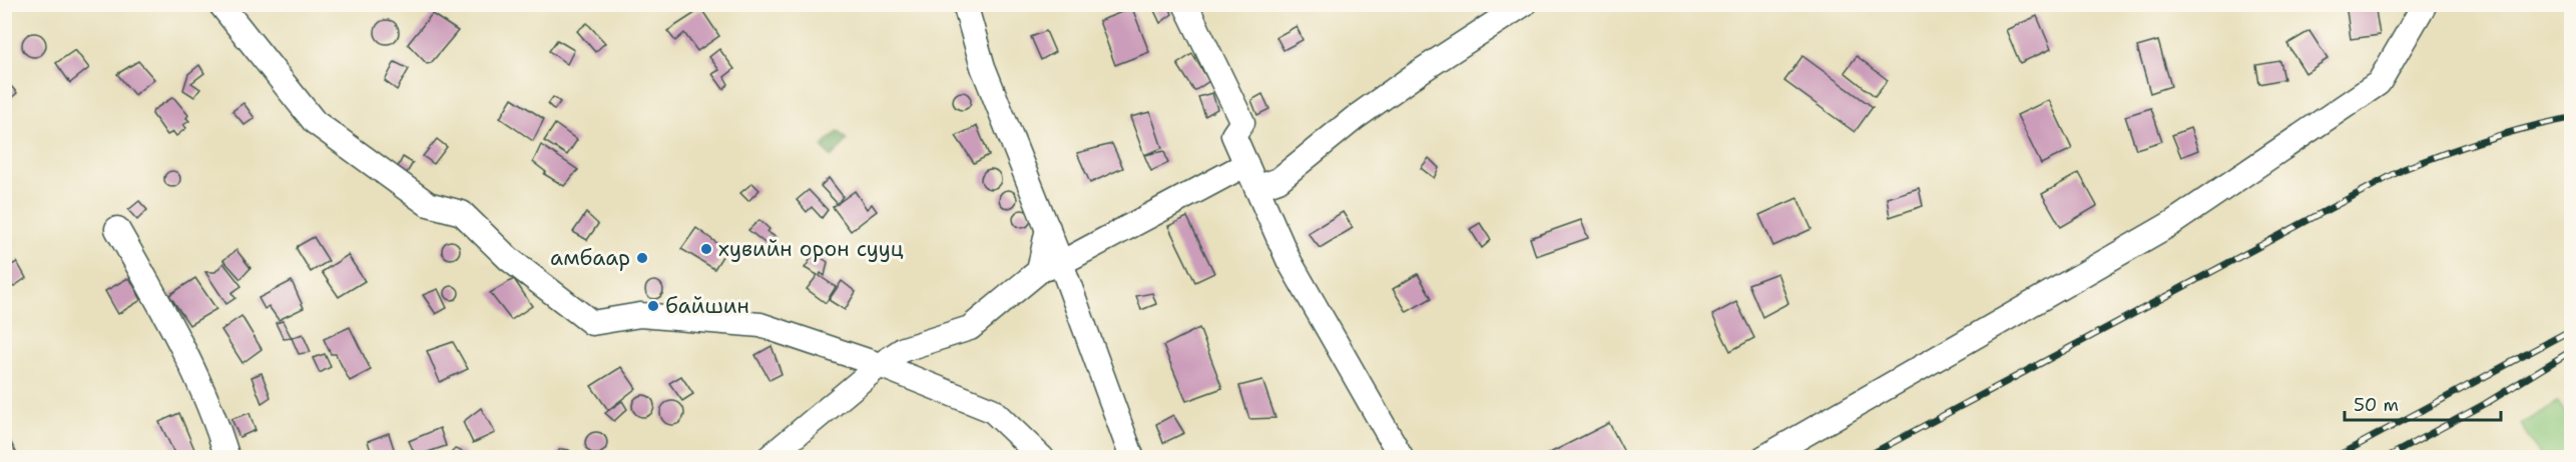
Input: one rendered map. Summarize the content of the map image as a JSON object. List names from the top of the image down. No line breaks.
{"places":["хувийн орон сууц","амбаар","байшин"],"scale_bar":"50 m"}
